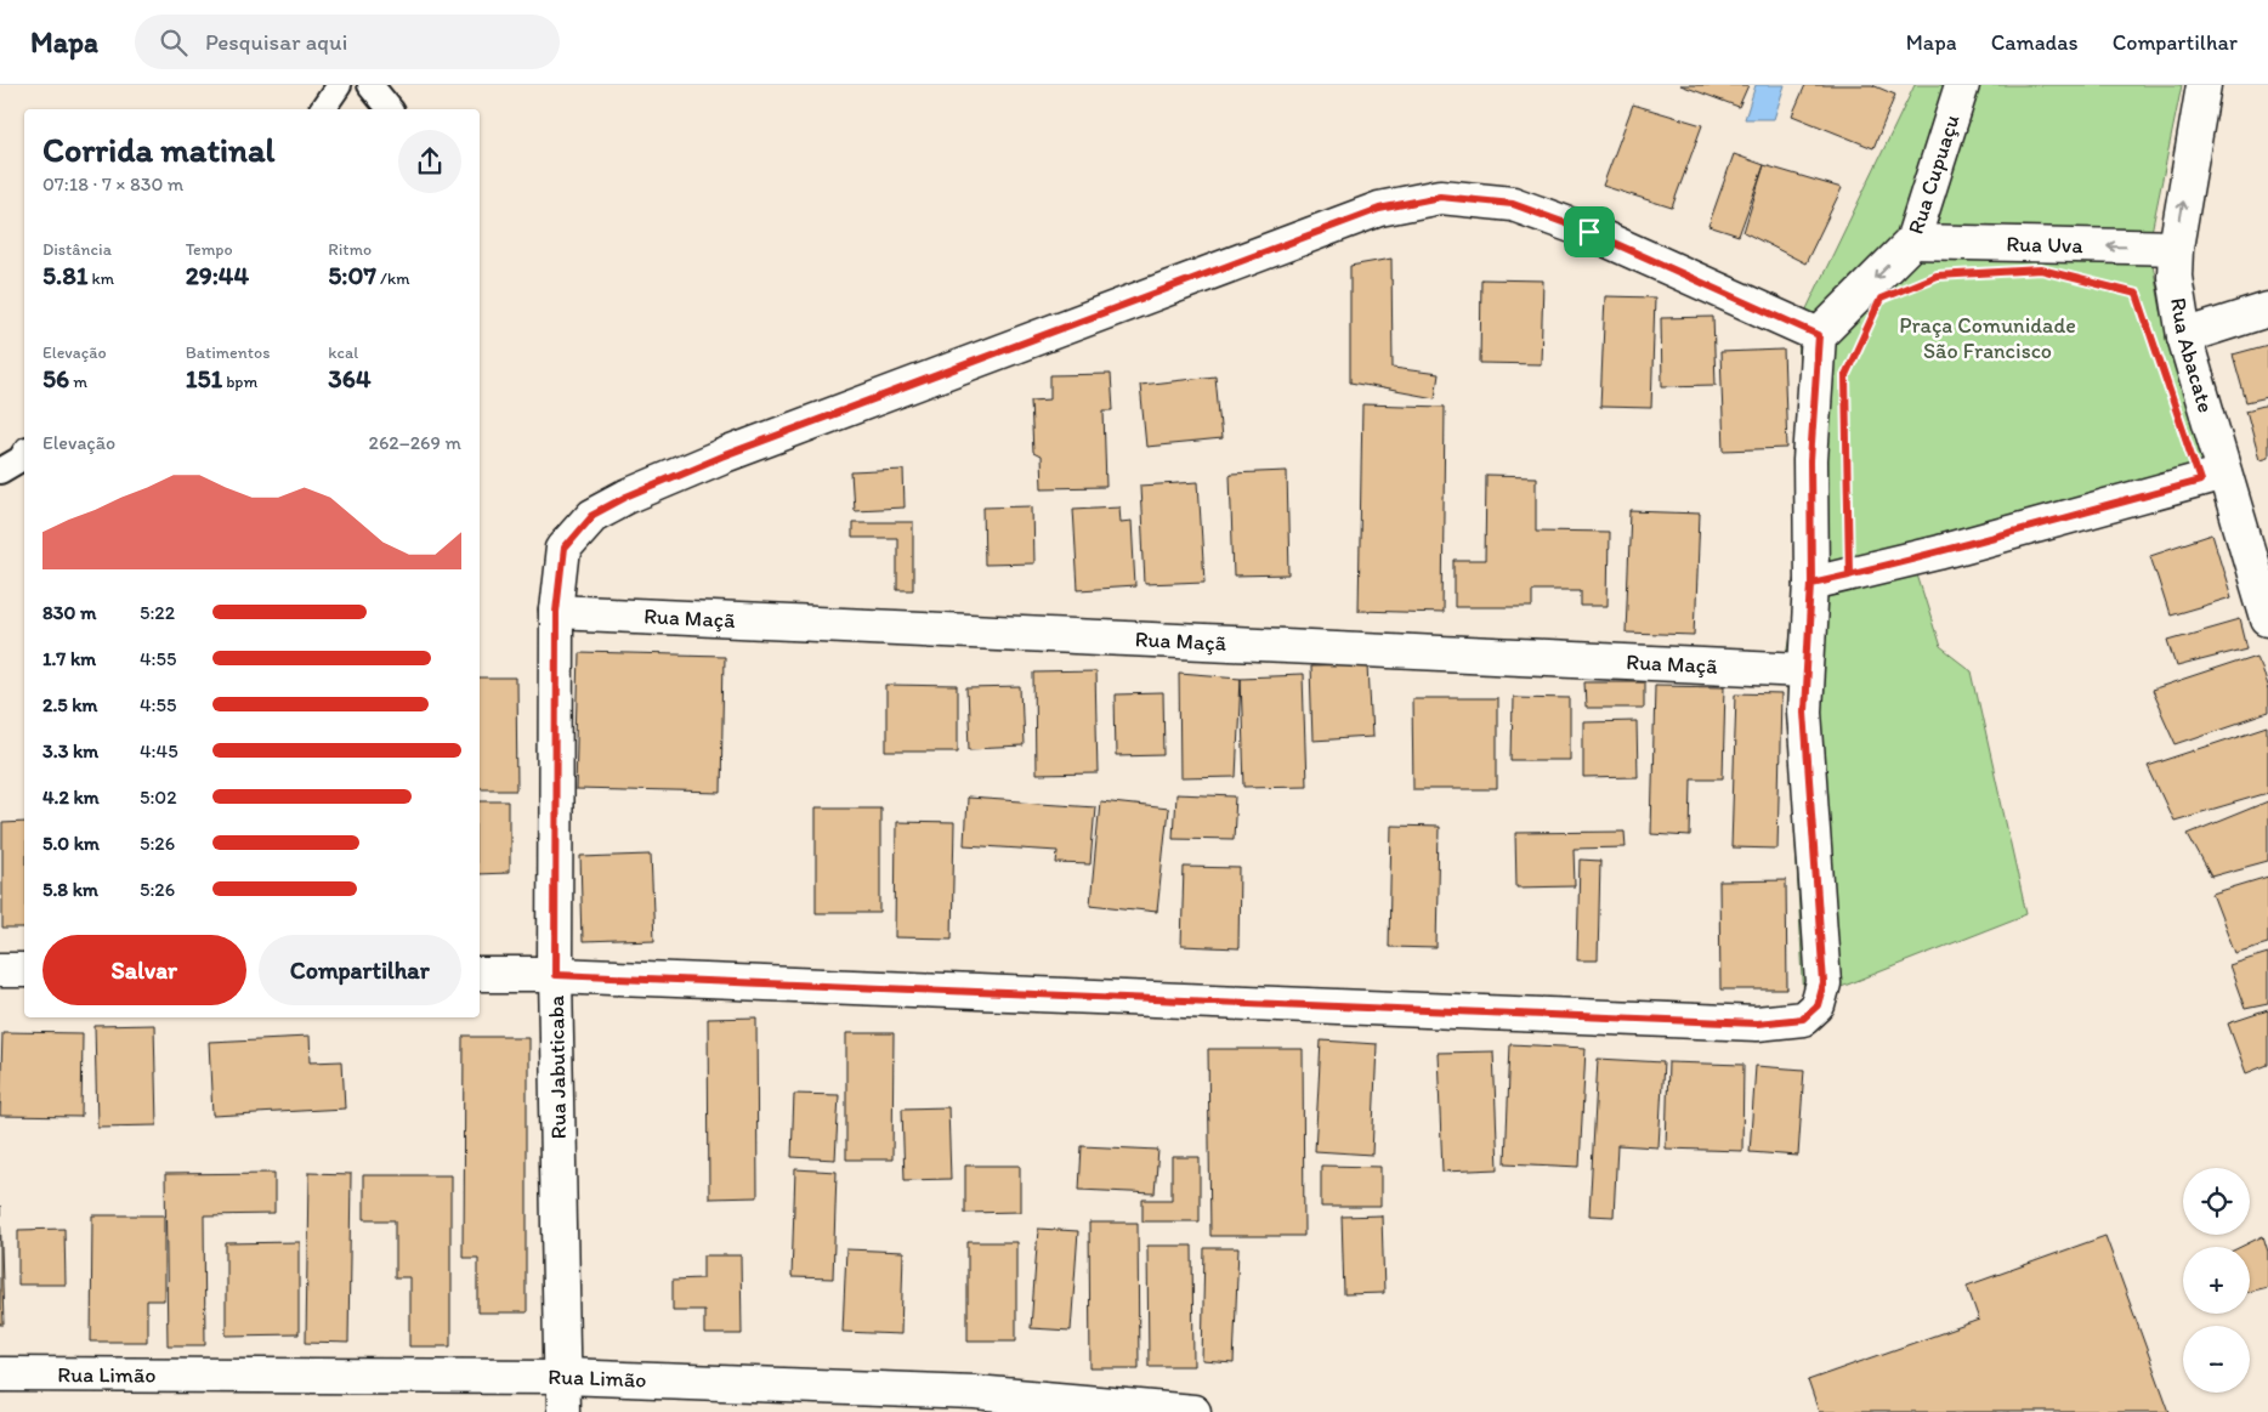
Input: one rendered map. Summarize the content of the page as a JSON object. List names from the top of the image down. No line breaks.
{"streets":{"street":["Rua Cupuaçu","Rua Uva","Rua Abacate","Rua Maçã","Rua Jabuticaba","Rua Limão"]},"crossings":[["Rua Cupuaçu","Rua Uva"],["Rua Cupuaçu","Rua Jabuticaba"],["Rua Uva","Rua Abacate"],["Rua Maçã","Rua Jabuticaba"],["Rua Jabuticaba","Rua Limão"]],"one_way":["Rua Cupuaçu"],"parks":["Praça Comunidade São Francisco"],"page":{"header":"Mapa","search":"Pesquisar aqui","nav":["Mapa","Camadas","Compartilhar"],"heading":["Corrida matinal","07:18 · 7 × 830 m"],"stats":[["Distância","5.81 km"],["Tempo","29:44"],["Ritmo","5:07 /km"],["Elevação","56 m"],["Batimentos","151 bpm"],["kcal","364"]],"chart":["Elevação","262–269 m"],"list":[{"name":"830 m","note":"5:22"},{"name":"1.7 km","note":"4:55"},{"name":"2.5 km","note":"4:55"},{"name":"3.3 km","note":"4:45"},{"name":"4.2 km","note":"5:02"},{"name":"5.0 km","note":"5:26"},{"name":"5.8 km","note":"5:26"}],"buttons":["Salvar","Compartilhar"],"map_buttons":["+","−"]}}
